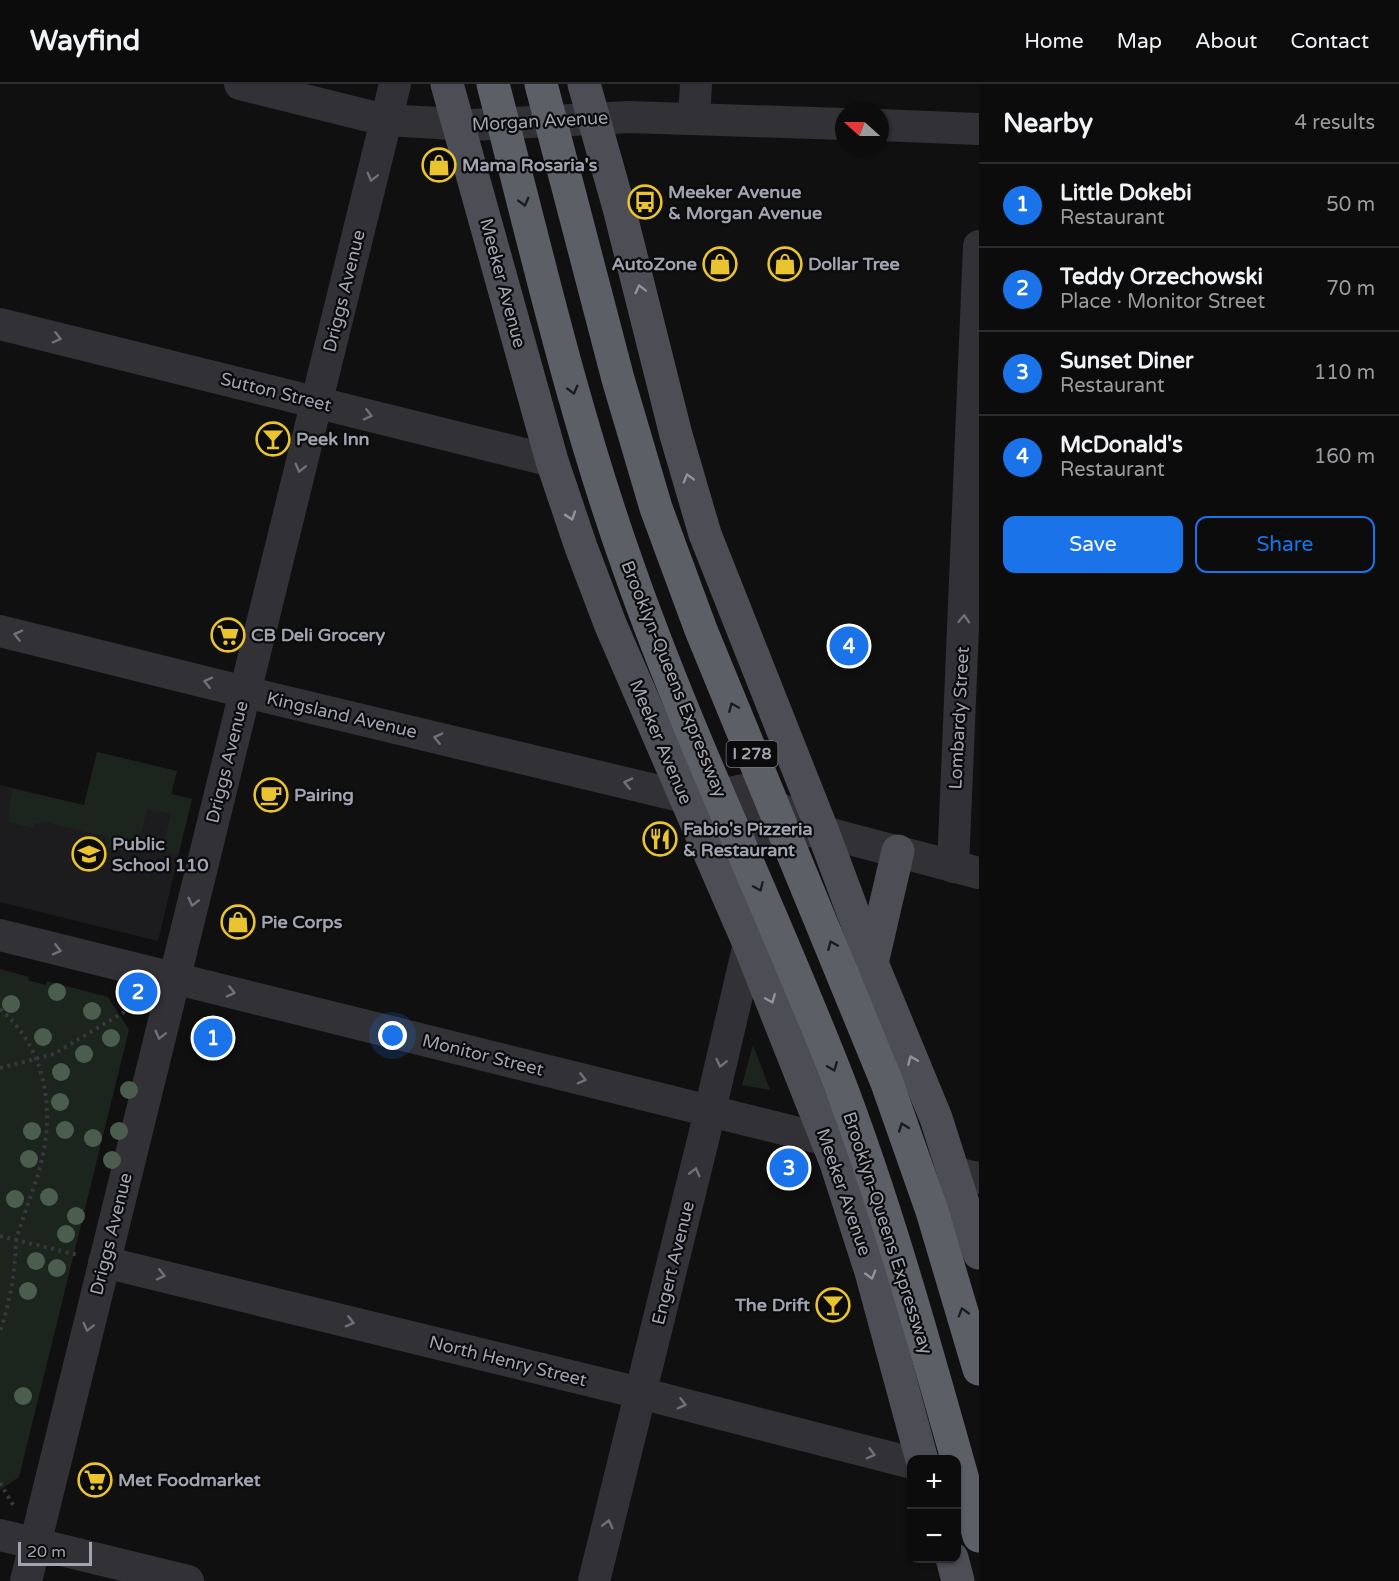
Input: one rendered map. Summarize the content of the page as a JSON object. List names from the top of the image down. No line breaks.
{"streets":{"highway":["Brooklyn-Queens Expressway","I 278"],"main road":["Meeker Avenue"],"street":["Morgan Avenue","Driggs Avenue","Sutton Street","Kingsland Avenue","Lombardy Street","Monitor Street","Engert Avenue","North Henry Street"]},"crossings":[["Morgan Avenue","Meeker Avenue"],["Morgan Avenue","Driggs Avenue"],["Meeker Avenue","Sutton Street"],["Meeker Avenue","Kingsland Avenue"],["Meeker Avenue","Monitor Street"],["Meeker Avenue","Engert Avenue"],["Driggs Avenue","Sutton Street"],["Driggs Avenue","Kingsland Avenue"],["Driggs Avenue","Monitor Street"],["Driggs Avenue","North Henry Street"],["Kingsland Avenue","Lombardy Street"],["Monitor Street","Engert Avenue"],["Engert Avenue","North Henry Street"]],"one_way":["Driggs Avenue","Sutton Street","Kingsland Avenue","Lombardy Street","Monitor Street","North Henry Street"],"places":{"shop":["Mama Rosaria's","AutoZone","Dollar Tree","Pie Corps"],"bus stop":["Meeker Avenue & Morgan Avenue"],"bar":["Peek Inn","The Drift"],"supermarket":["CB Deli Grocery","Met Foodmarket"],"cafe":["Pairing"],"restaurant":["Fabio's Pizzeria & Restaurant"],"school or university":["Public School 110"]},"scale_bar":"20 m","north":"left","page":{"header":"Wayfind","nav":["Home","Map","About","Contact"],"heading":["Nearby","4 results"],"list":[{"mark":"1","name":"Little Dokebi","note":"Restaurant","value":"50 m"},{"mark":"2","name":"Teddy Orzechowski","note":"Place · Monitor Street","value":"70 m"},{"mark":"3","name":"Sunset Diner","note":"Restaurant","value":"110 m"},{"mark":"4","name":"McDonald's","note":"Restaurant","value":"160 m"}],"buttons":["Save","Share"],"pins":["4","2","1","3"],"map_buttons":["+","−"],"scale":"20 m"}}
